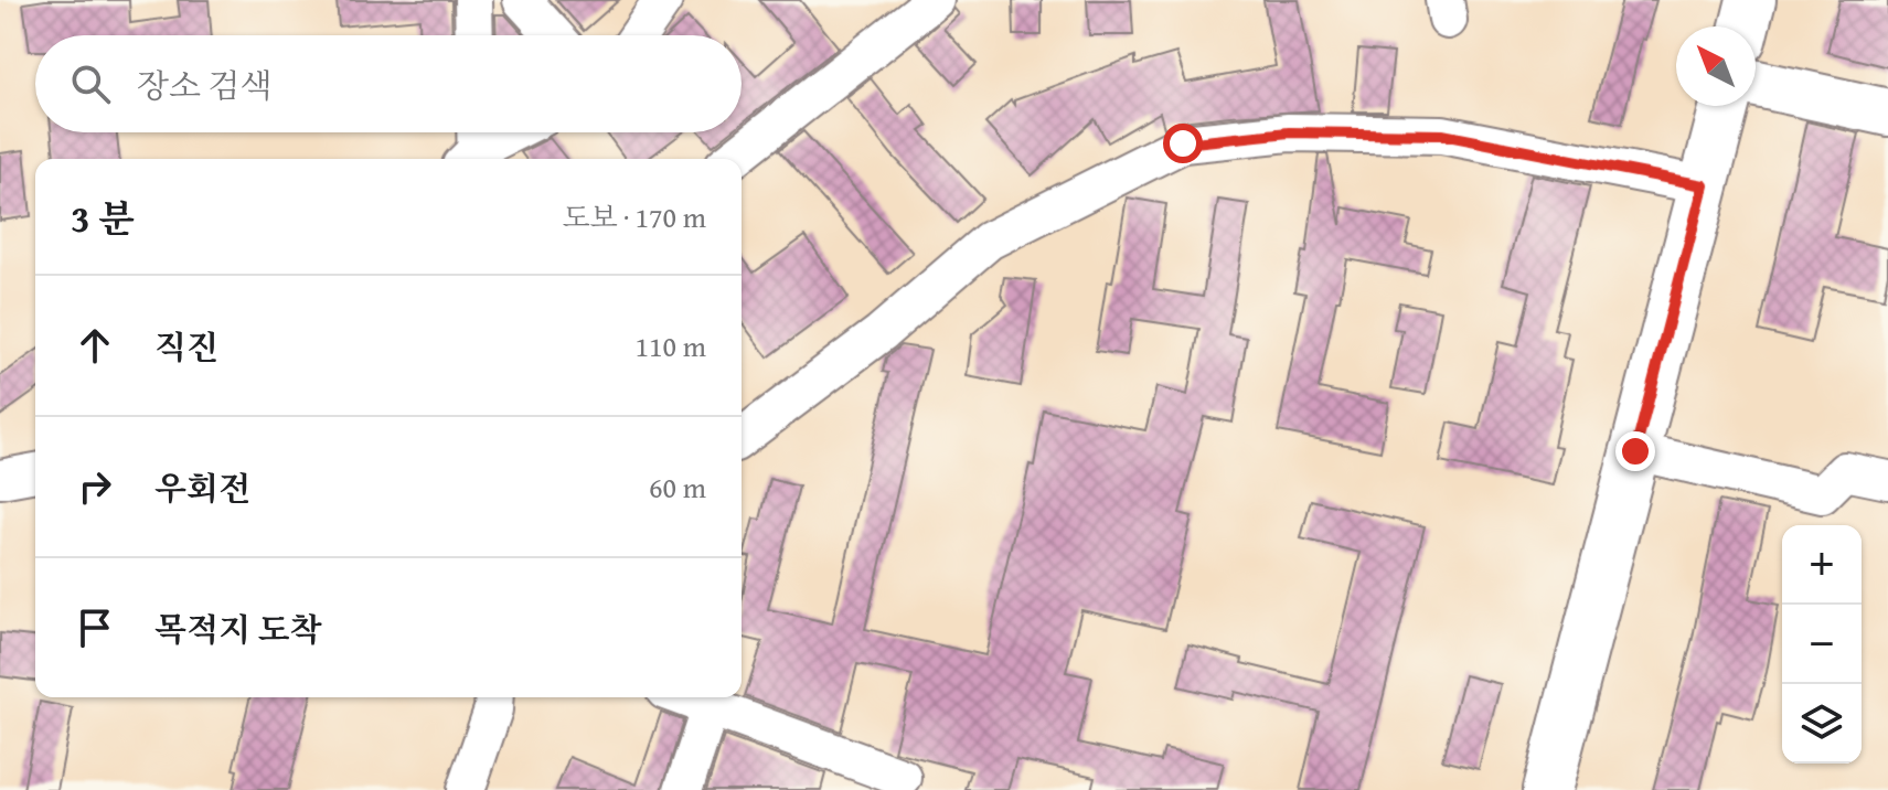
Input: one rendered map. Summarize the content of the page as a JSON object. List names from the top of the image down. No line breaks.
{"north":"top left","page":{"search":"장소 검색","heading":["3 분","도보 · 170 m"],"list":[["직진","110 m"],["우회전","60 m"],"목적지 도착"],"map_buttons":["+","−"]}}
